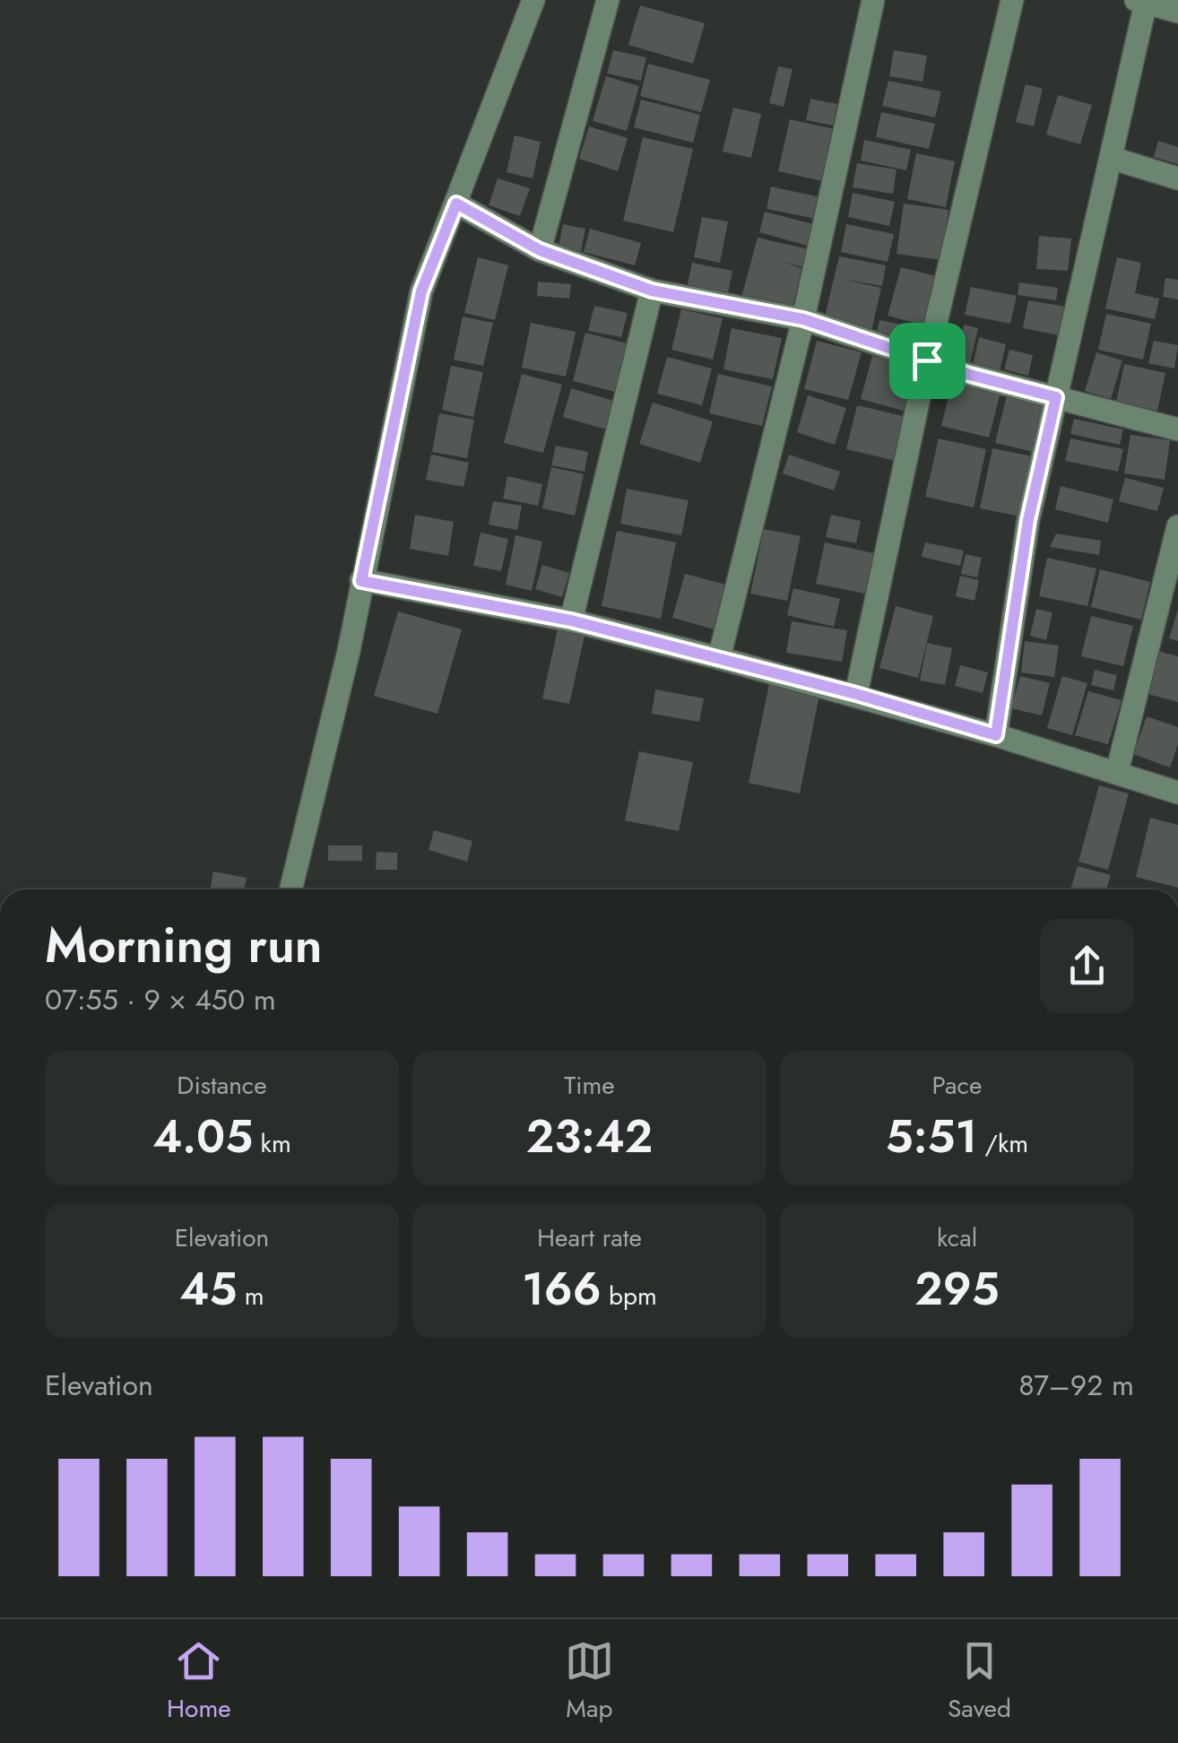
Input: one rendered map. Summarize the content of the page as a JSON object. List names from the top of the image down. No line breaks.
{"page":{"heading":["Morning run","07:55 · 9 × 450 m"],"stats":[["Distance","4.05 km"],["Time","23:42"],["Pace","5:51 /km"],["Elevation","45 m"],["Heart rate","166 bpm"],["kcal","295"]],"chart":["Elevation","87–92 m"],"tabs":["Home","Map","Saved"]}}
